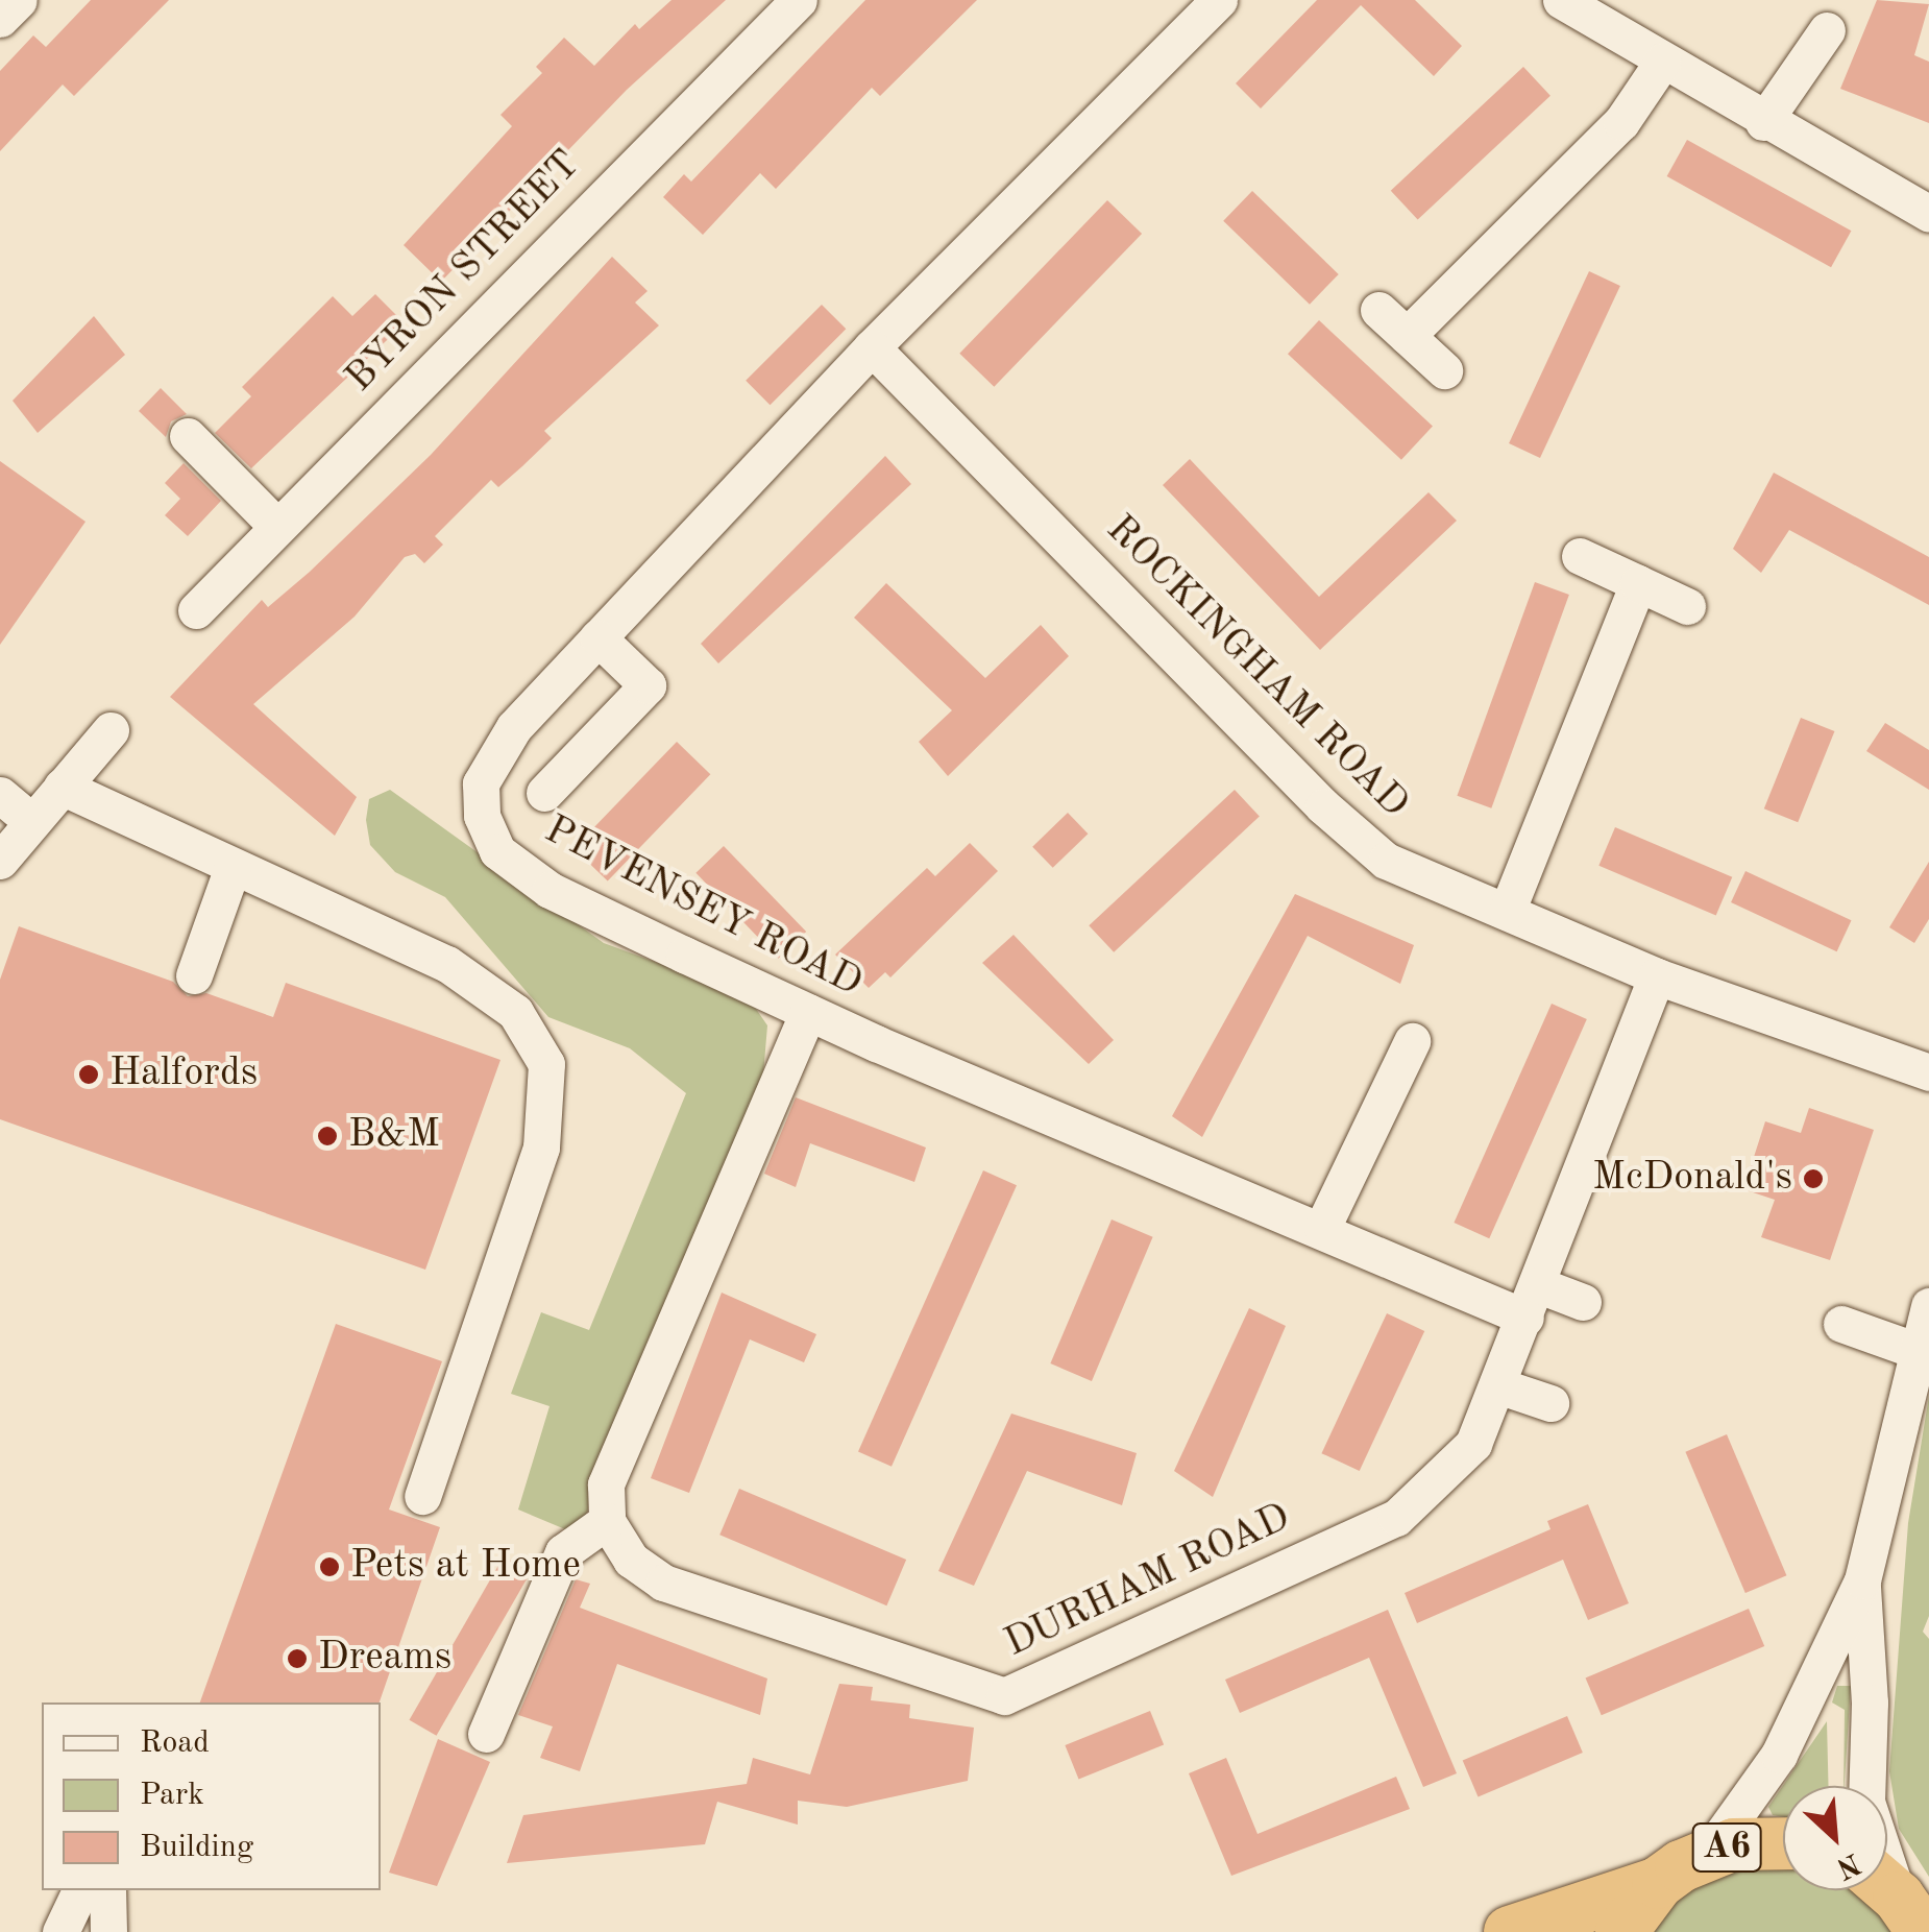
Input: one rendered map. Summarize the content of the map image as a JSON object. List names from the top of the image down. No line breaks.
{"streets":{"highway":["A6"],"street":["BYRON STREET","ROCKINGHAM ROAD","PEVENSEY ROAD","DURHAM ROAD"]},"crossings":[["ROCKINGHAM ROAD","PEVENSEY ROAD"],["ROCKINGHAM ROAD","DURHAM ROAD"],["PEVENSEY ROAD","DURHAM ROAD"]],"places":["Halfords","B&M","McDonald's","Pets at Home","Dreams"],"legend":["Road","Park","Building"],"north":"bottom right"}
